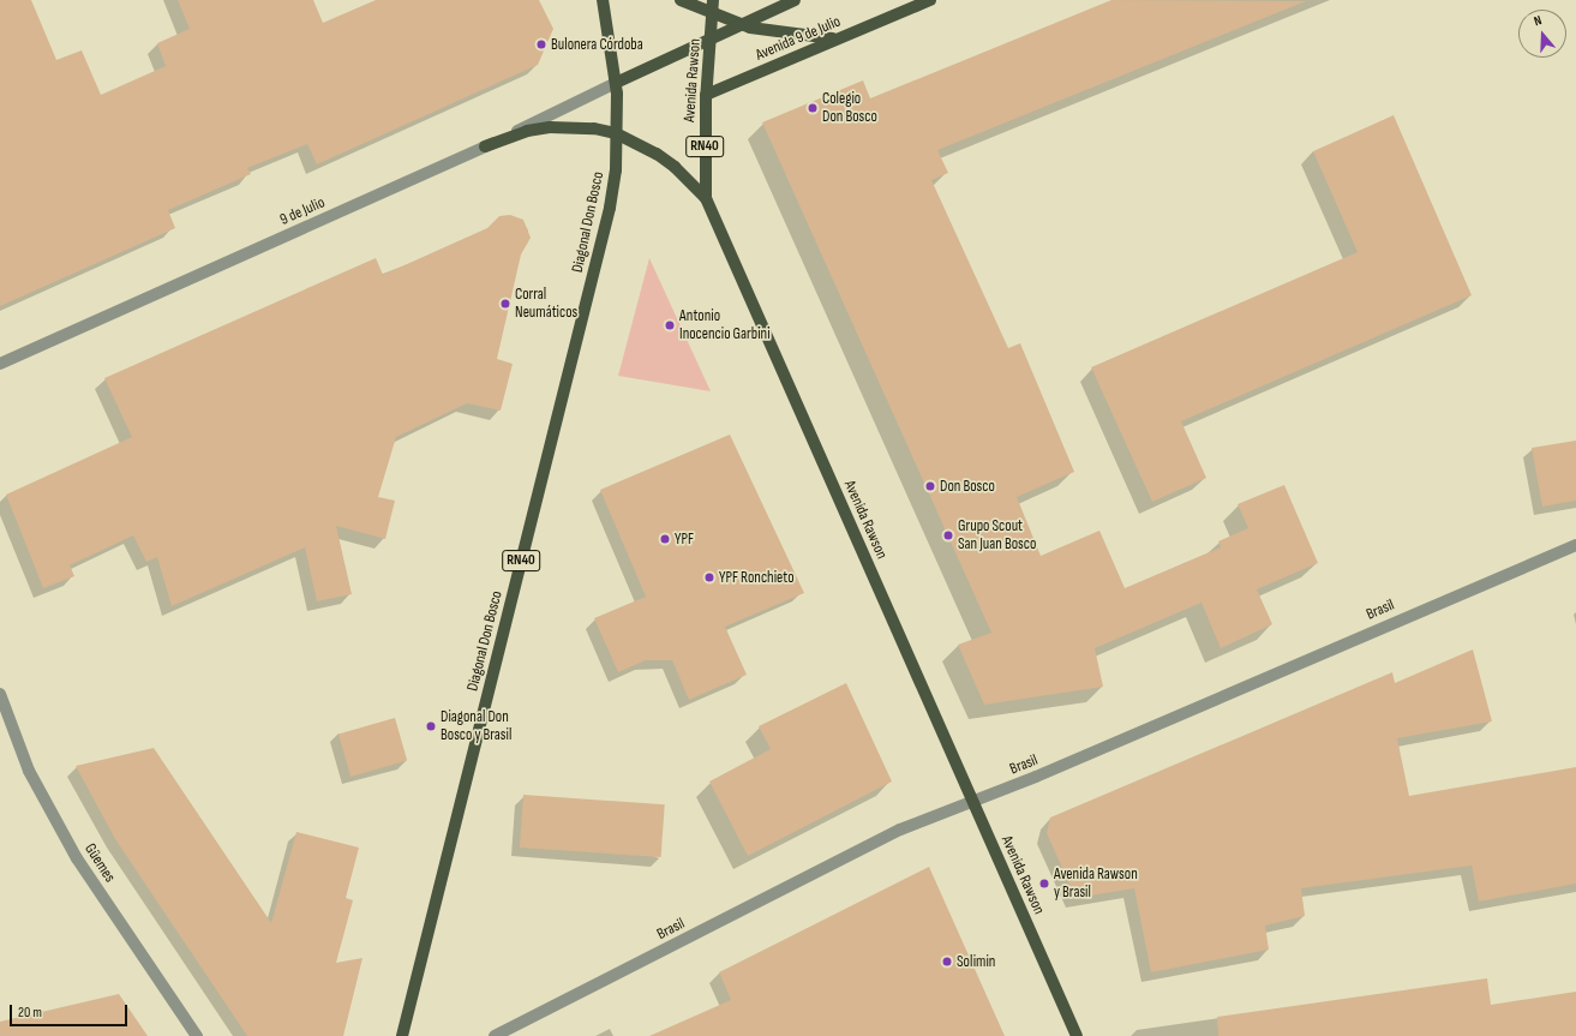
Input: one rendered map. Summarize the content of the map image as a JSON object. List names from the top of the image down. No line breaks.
{"streets":{"main road":["Avenida 9 de Julio","Avenida Rawson","RN40","Diagonal Don Bosco"],"street":["9 de Julio","Brasil","Güemes"]},"crossings":[["Avenida 9 de Julio","Avenida Rawson"],["Avenida Rawson","Brasil"],["RN40","9 de Julio"],["RN40","Diagonal Don Bosco"],["9 de Julio","Diagonal Don Bosco"]],"places":["Bulonera Córdoba","Colegio Don Bosco","Corral Neumáticos","Antonio Inocencio Garbini","Don Bosco","Grupo Scout San Juan Bosco","YPF","YPF Ronchieto","Diagonal Don Bosco y Brasil","Avenida Rawson y Brasil","Solimin"],"scale_bar":"20 m","north":"top"}
